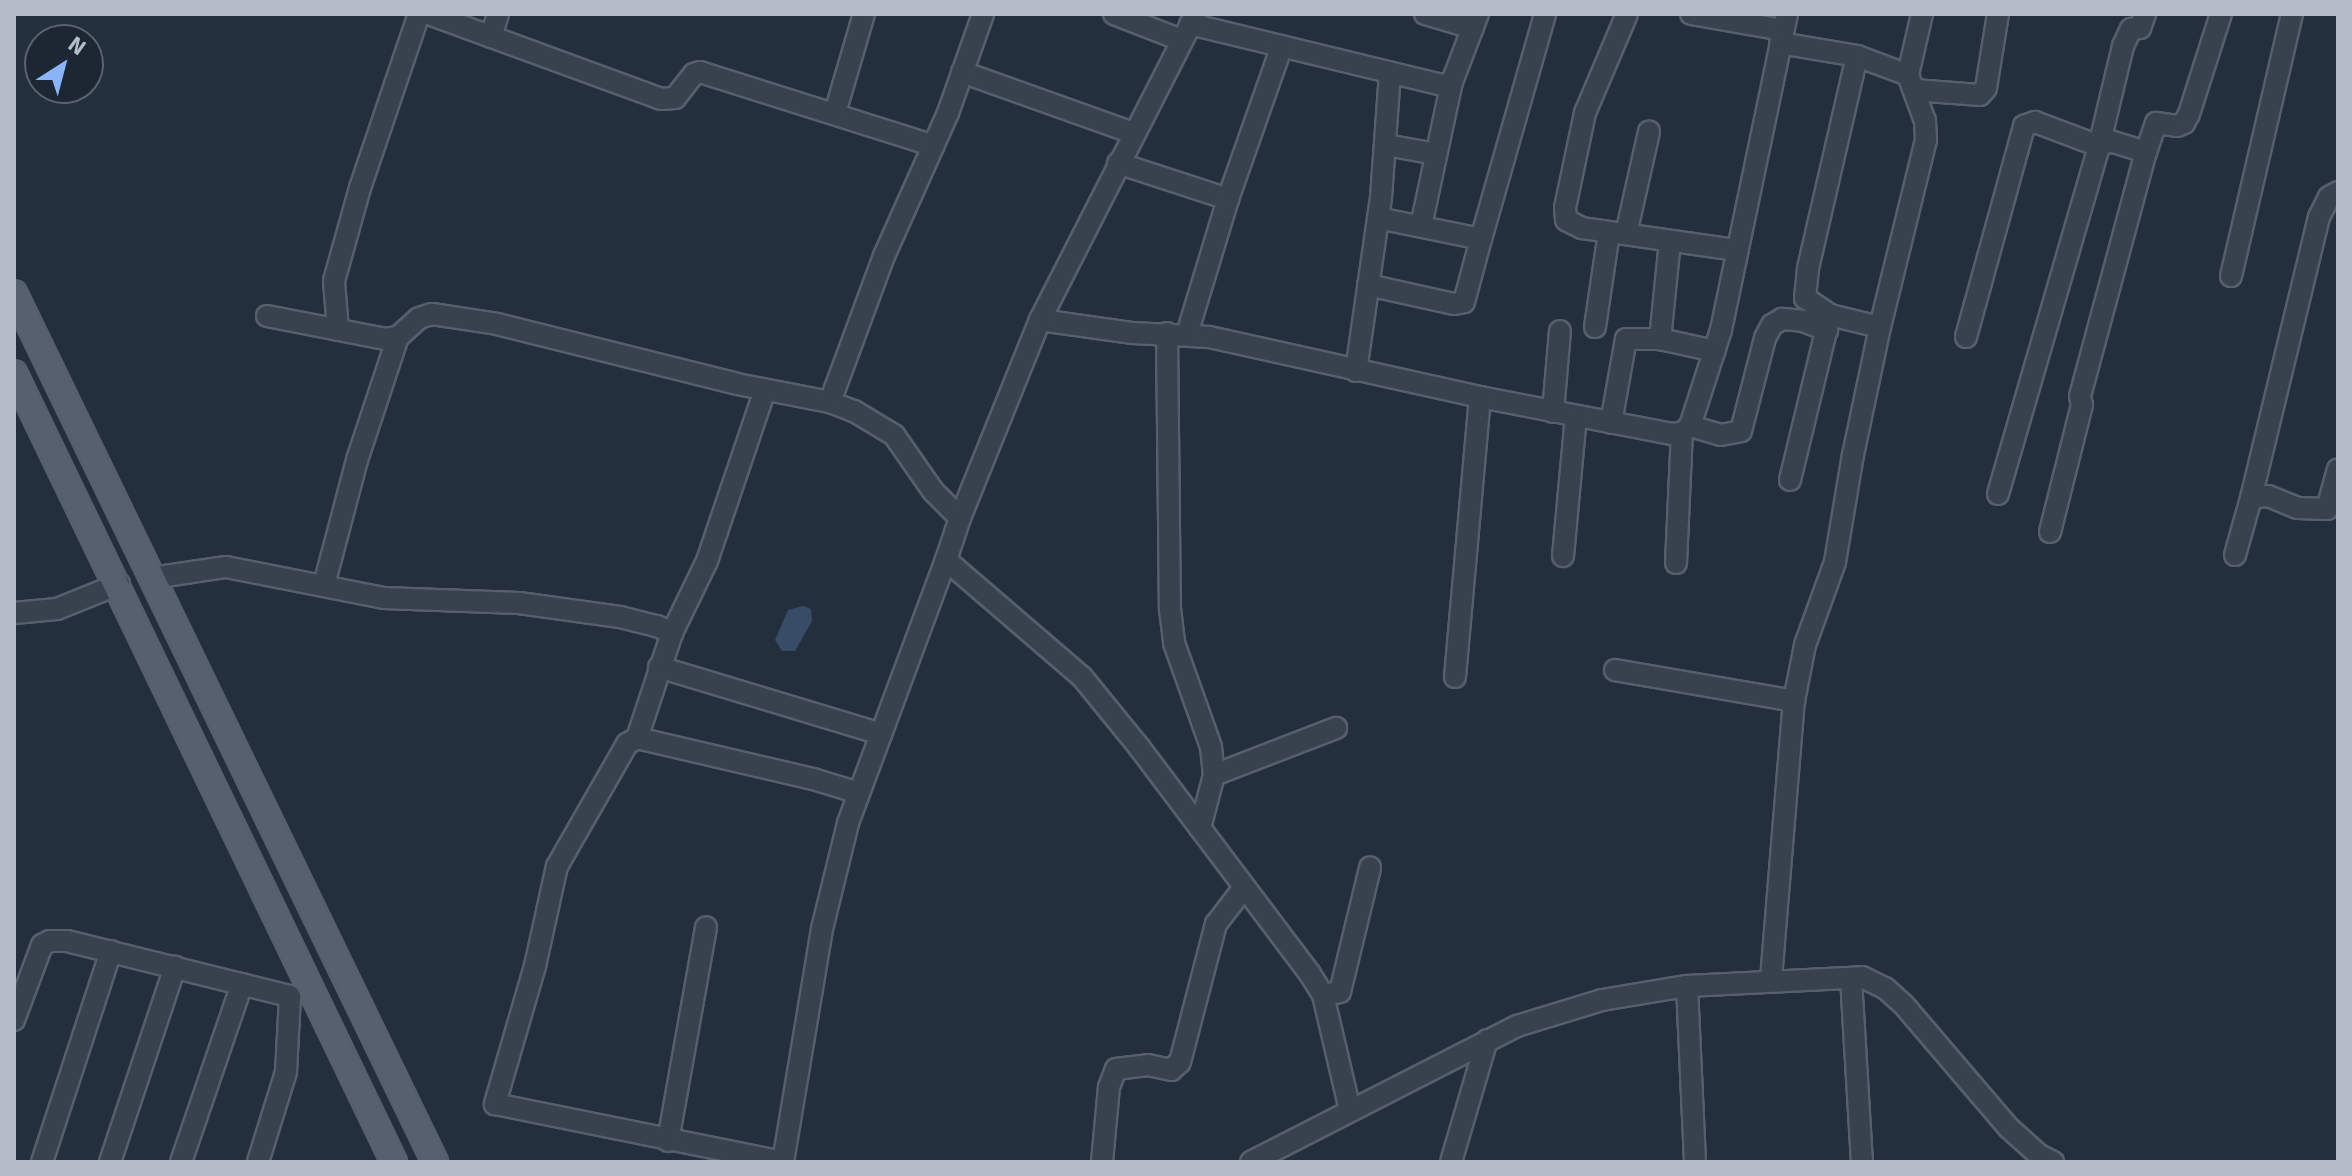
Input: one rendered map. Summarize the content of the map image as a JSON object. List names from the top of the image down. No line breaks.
{"north":"top right"}
